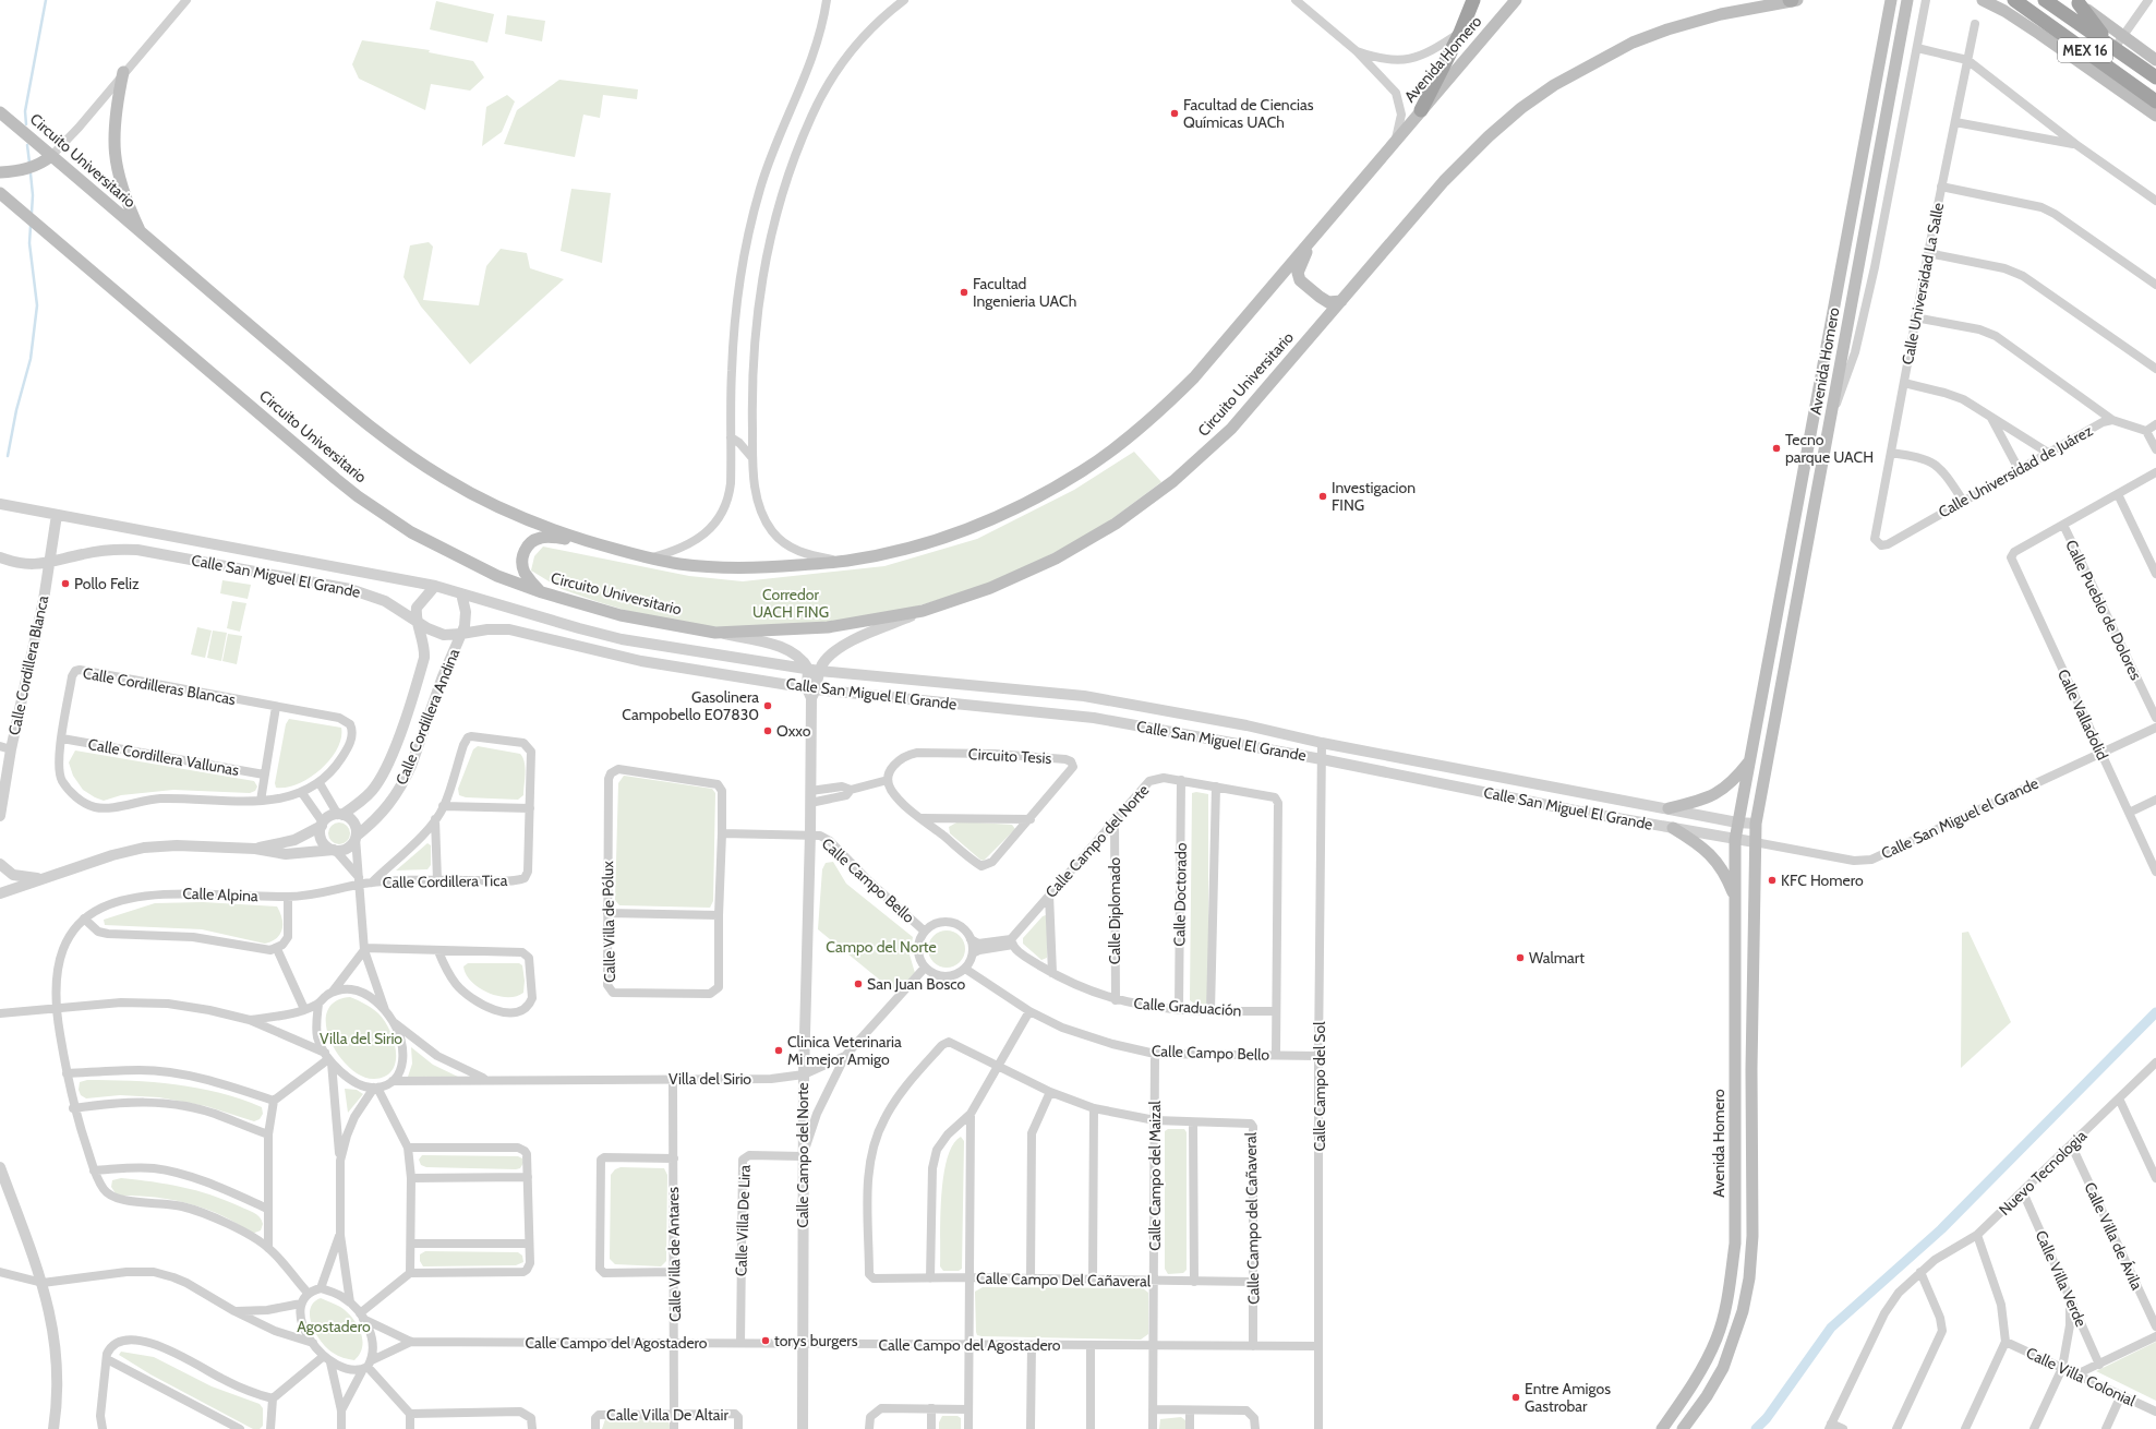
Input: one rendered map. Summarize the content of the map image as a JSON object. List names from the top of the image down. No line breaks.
{"streets":{"highway":["MEX 16"],"main road":["Avenida Homero","Circuito Universitario"],"street":["Calle Universidad La Salle","Calle Universidad de Juárez","Calle San Miguel El Grande","Calle Pueblo de Dolores","Calle Cordillera Blanca","Calle Cordilleras Blancas","Calle Valladolid","Calle Cordillera Andina","Circuito Tesis","Calle Cordillera Vallunas","Calle San Miguel el Grande","Calle Campo del Norte","Calle Campo Bello","Calle Cordillera Tica","Calle Alpina","Calle Doctorado","Calle Diplomado","Calle Villa de Pólux","Calle Graduación","Villa del Sirio","Calle Campo del Sol","Nuevo Tecnologia","Calle Campo del Maizal","Calle Campo del Cañaveral","Calle Villa De Lira","Calle Villa de Ávila","Calle Villa de Antares","Calle Villa Verde","Calle Campo Del Cañaveral","Calle Campo del Agostadero","Calle Villa Colonial","Calle Villa De Altair"]},"crossings":[["Avenida Homero","Circuito Universitario"],["Avenida Homero","Calle San Miguel El Grande"],["Avenida Homero","Calle San Miguel el Grande"],["Calle Universidad La Salle","Calle Universidad de Juárez"],["Calle San Miguel El Grande","Calle Cordillera Blanca"],["Calle San Miguel El Grande","Calle Cordillera Andina"],["Calle San Miguel El Grande","Calle San Miguel el Grande"],["Calle San Miguel El Grande","Calle Campo del Norte"],["Calle San Miguel El Grande","Calle Campo del Sol"],["Calle Pueblo de Dolores","Calle Valladolid"],["Calle Cordilleras Blancas","Calle Cordillera Vallunas"],["Calle Valladolid","Calle San Miguel el Grande"],["Calle Campo del Norte","Calle Campo Bello"],["Calle Campo del Norte","Calle Doctorado"],["Calle Campo del Norte","Calle Diplomado"],["Calle Campo del Norte","Calle Graduación"],["Calle Campo del Norte","Villa del Sirio"],["Calle Campo del Norte","Calle Villa De Lira"],["Calle Campo del Norte","Calle Campo del Agostadero"],["Calle Campo Bello","Calle Campo del Sol"],["Calle Campo Bello","Calle Campo del Maizal"],["Calle Cordillera Tica","Calle Alpina"],["Calle Doctorado","Calle Graduación"],["Calle Diplomado","Calle Graduación"],["Villa del Sirio","Calle Villa de Antares"],["Calle Campo del Sol","Calle Campo del Agostadero"],["Nuevo Tecnologia","Calle Villa de Ávila"],["Nuevo Tecnologia","Calle Villa Verde"],["Calle Campo del Maizal","Calle Campo del Cañaveral"],["Calle Campo del Maizal","Calle Campo Del Cañaveral"],["Calle Campo del Maizal","Calle Campo del Agostadero"],["Calle Campo del Cañaveral","Calle Campo Del Cañaveral"],["Calle Campo del Cañaveral","Calle Campo del Agostadero"],["Calle Villa De Lira","Calle Campo del Agostadero"],["Calle Villa de Antares","Calle Campo del Agostadero"],["Calle Villa de Antares","Calle Villa De Altair"]],"parks":["Corredor UACH FING","Campo del Norte","Villa del Sirio","Agostadero"],"places":["Facultad de Ciencias Químicas UACh","Facultad Ingenieria UACh","Tecno parque UACH","Investigacion FING","Pollo Feliz","Gasolinera Campobello E07830","Oxxo","KFC Homero","Walmart","San Juan Bosco","Clinica Veterinaria Mi mejor Amigo","torys burgers","Entre Amigos Gastrobar"]}
